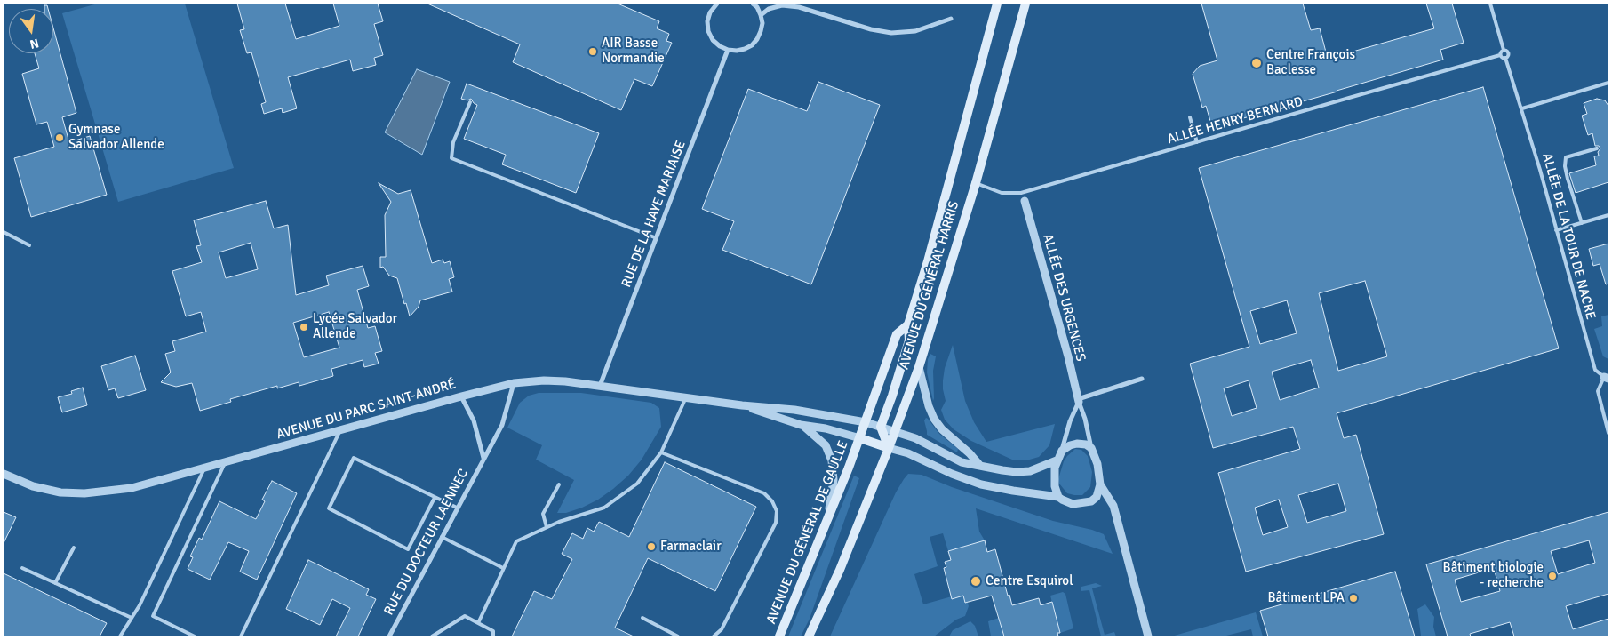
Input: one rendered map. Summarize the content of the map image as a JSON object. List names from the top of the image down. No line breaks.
{"streets":{"main road":["AVENUE DU GÉNÉRAL HARRIS","AVENUE DU GÉNÉRAL DE GAULLE"],"street":["RUE DE LA HAYE MARIAISE","ALLÉE DES URGENCES","AVENUE DU PARC SAINT-ANDRÉ","RUE DU DOCTEUR LAENNEC"],"lane":["ALLÉE HENRY BERNARD","ALLÉE DE LA TOUR DE NACRE"]},"crossings":[["ALLÉE HENRY BERNARD","ALLÉE DE LA TOUR DE NACRE"],["ALLÉE HENRY BERNARD","AVENUE DU GÉNÉRAL HARRIS"],["RUE DE LA HAYE MARIAISE","AVENUE DU PARC SAINT-ANDRÉ"],["AVENUE DU GÉNÉRAL HARRIS","AVENUE DU GÉNÉRAL DE GAULLE"],["AVENUE DU PARC SAINT-ANDRÉ","RUE DU DOCTEUR LAENNEC"]],"places":["AIR Basse Normandie","Centre François Baclesse","Gymnase Salvador Allende","Lycée Salvador Allende","Farmaclair","Bâtiment biologie - recherche","Centre Esquirol","Bâtiment LPA"],"north":"bottom"}
